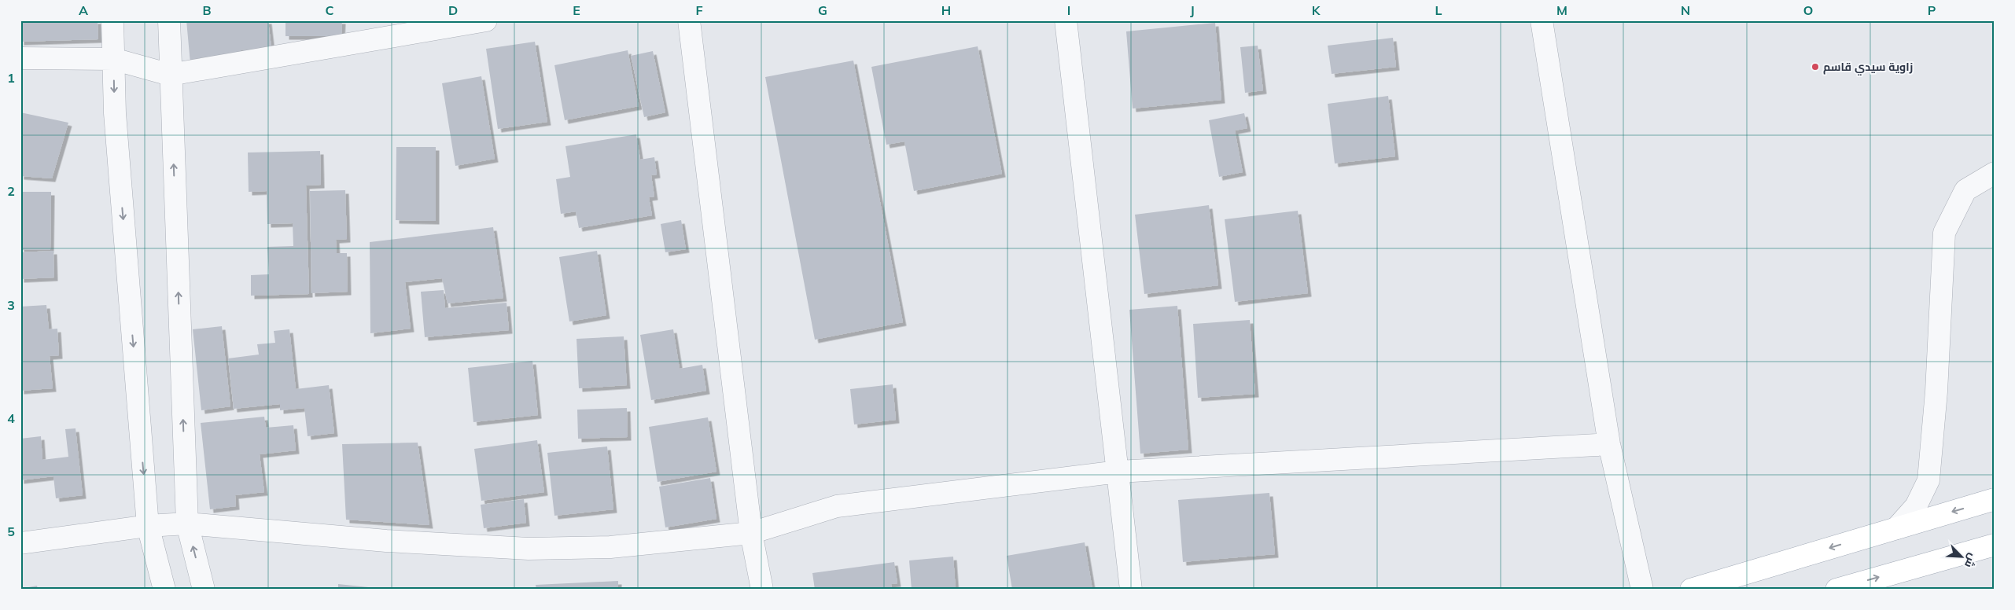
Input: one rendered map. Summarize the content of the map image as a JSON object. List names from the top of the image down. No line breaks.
{"places":["زاوية سيدي قاسم"],"north":"bottom right","grid":{"columns":["A","B","C","D","E","F","G","H","I","J","K","L","M","N","O","P"],"rows":["1","2","3","4","5"]}}
